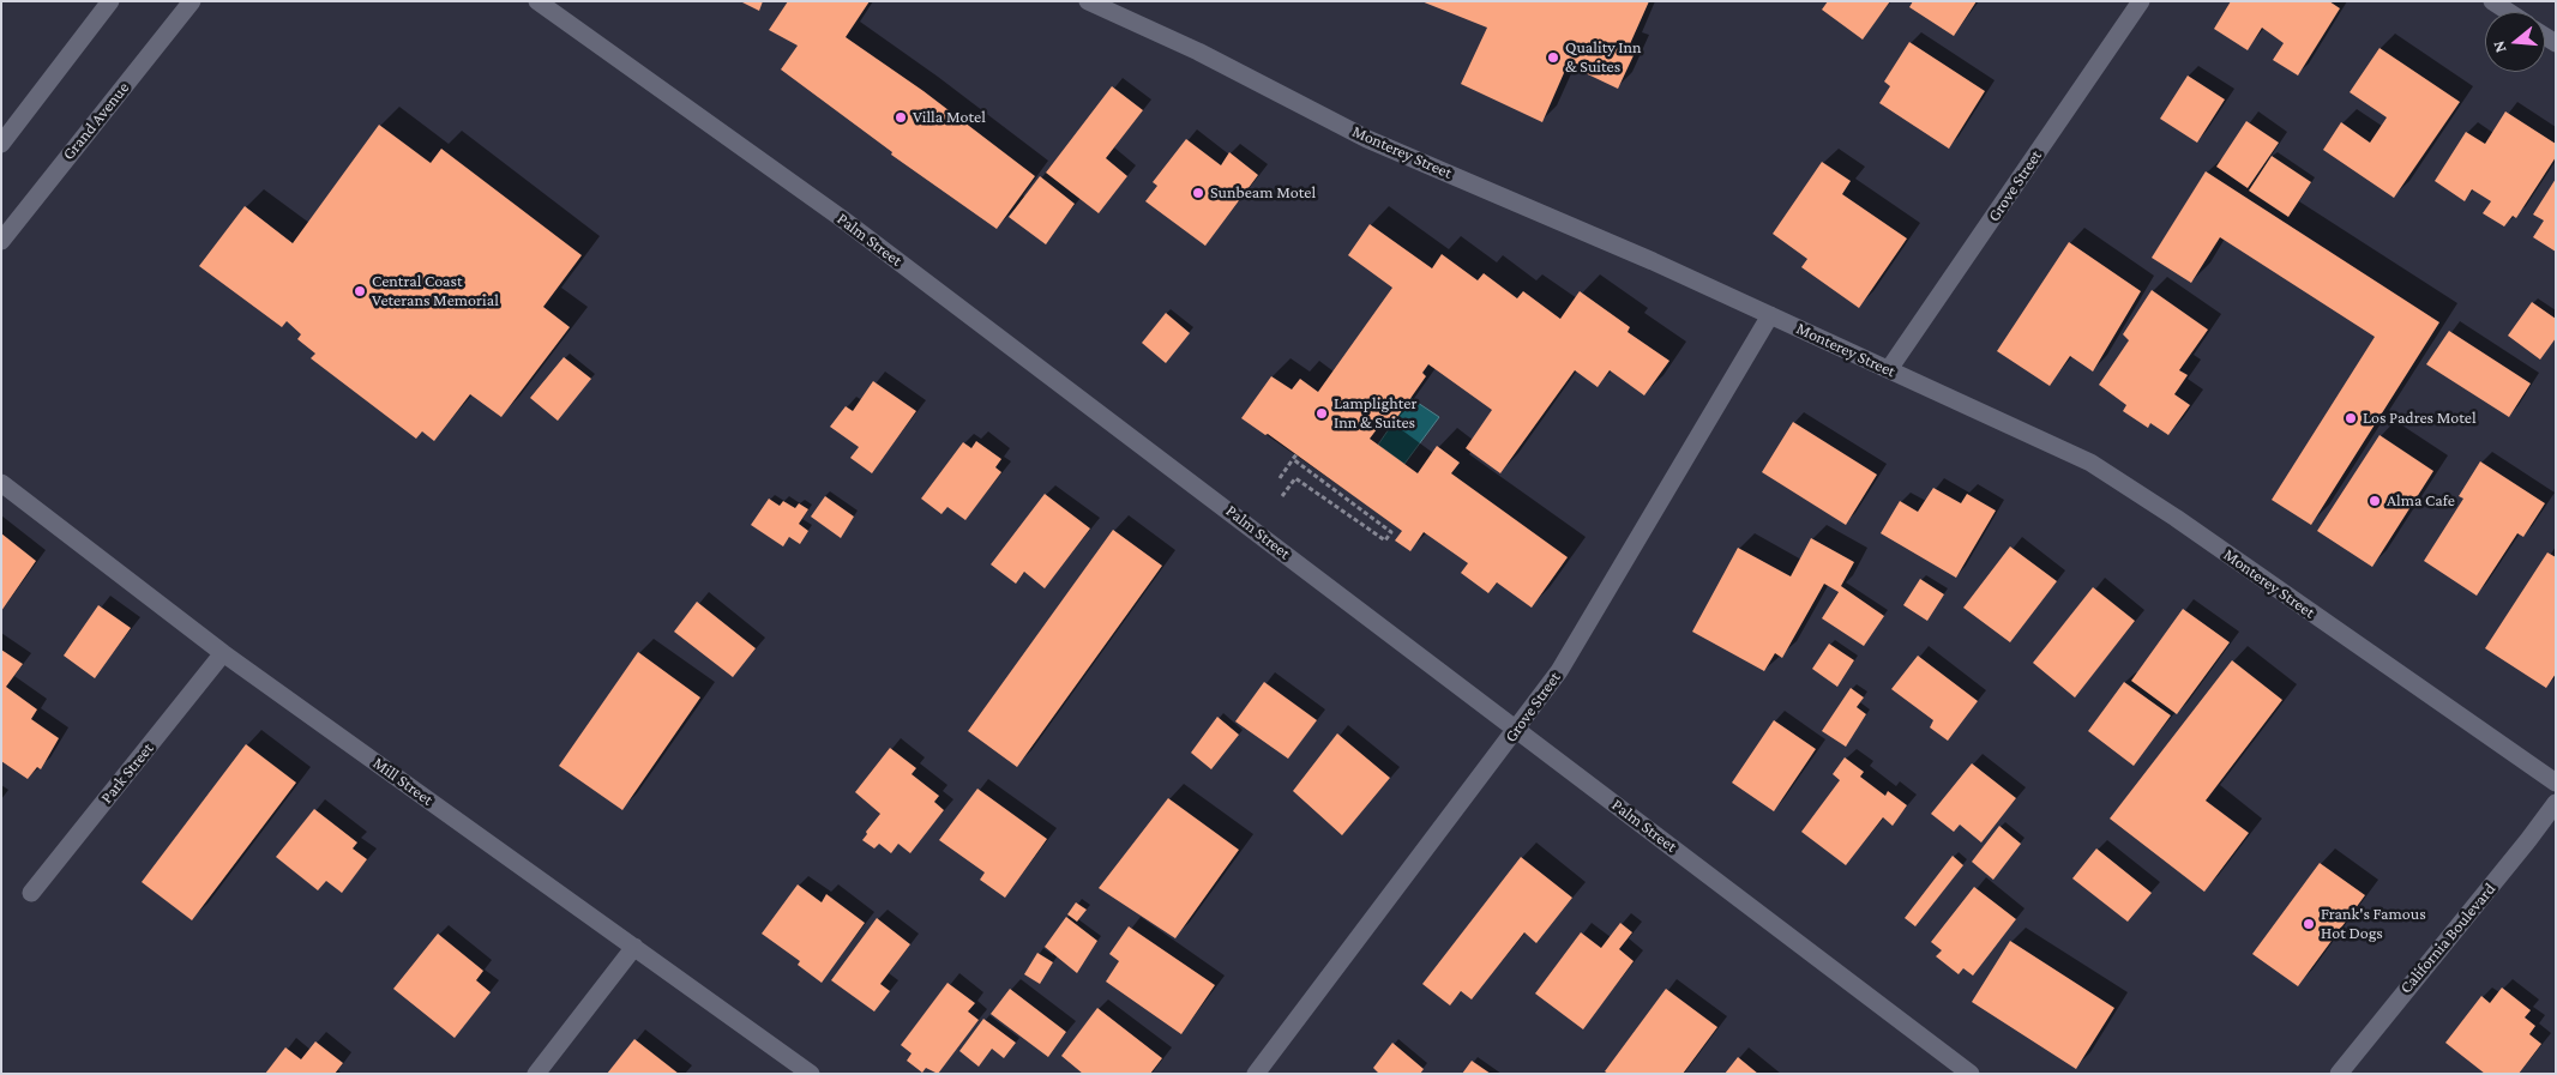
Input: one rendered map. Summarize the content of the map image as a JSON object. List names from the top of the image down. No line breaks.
{"streets":{"street":["Grand Avenue","Monterey Street","Grove Street","Palm Street","Park Street","Mill Street","California Boulevard"]},"crossings":[["Monterey Street","Grove Street"],["Grove Street","Palm Street"],["Park Street","Mill Street"]],"places":["Quality Inn & Suites","Villa Motel","Sunbeam Motel","Central Coast Veterans Memorial","Lamplighter Inn & Suites","Los Padres Motel","Alma Cafe","Frank's Famous Hot Dogs"],"north":"left"}
